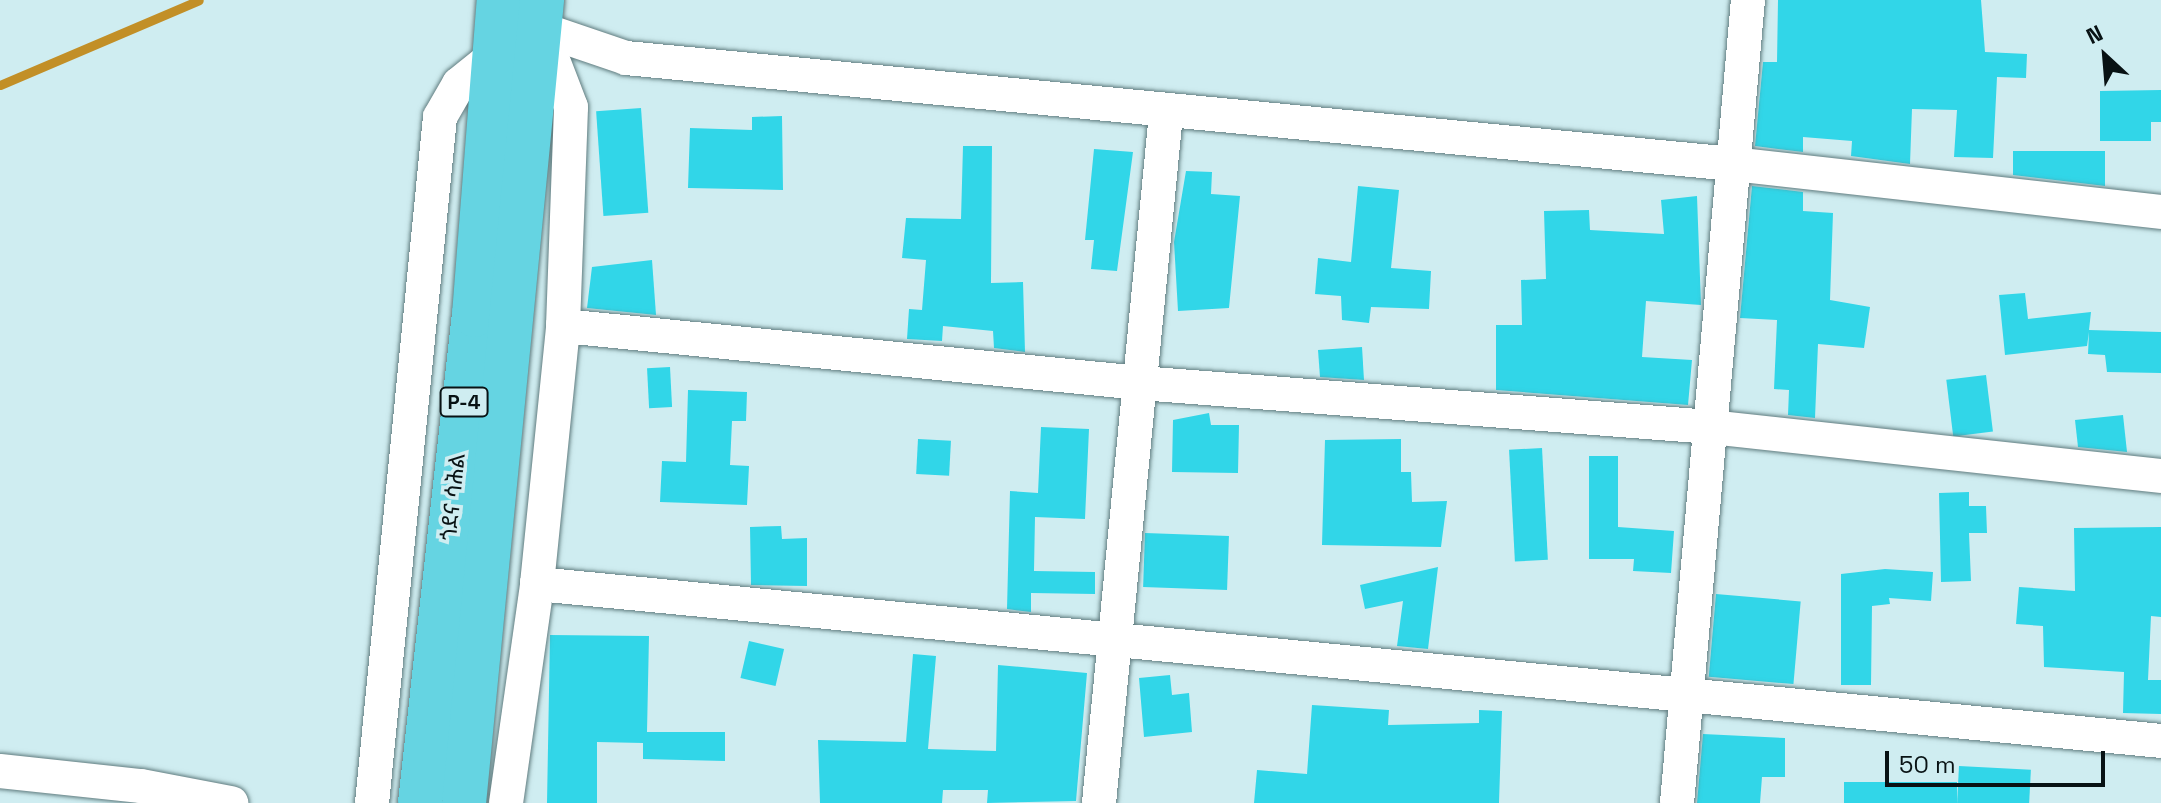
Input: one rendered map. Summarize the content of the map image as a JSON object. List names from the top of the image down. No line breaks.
{"streets":{"highway":["P-4","ጎደና ሳሕል"]},"scale_bar":"50 m","north":"top left"}
